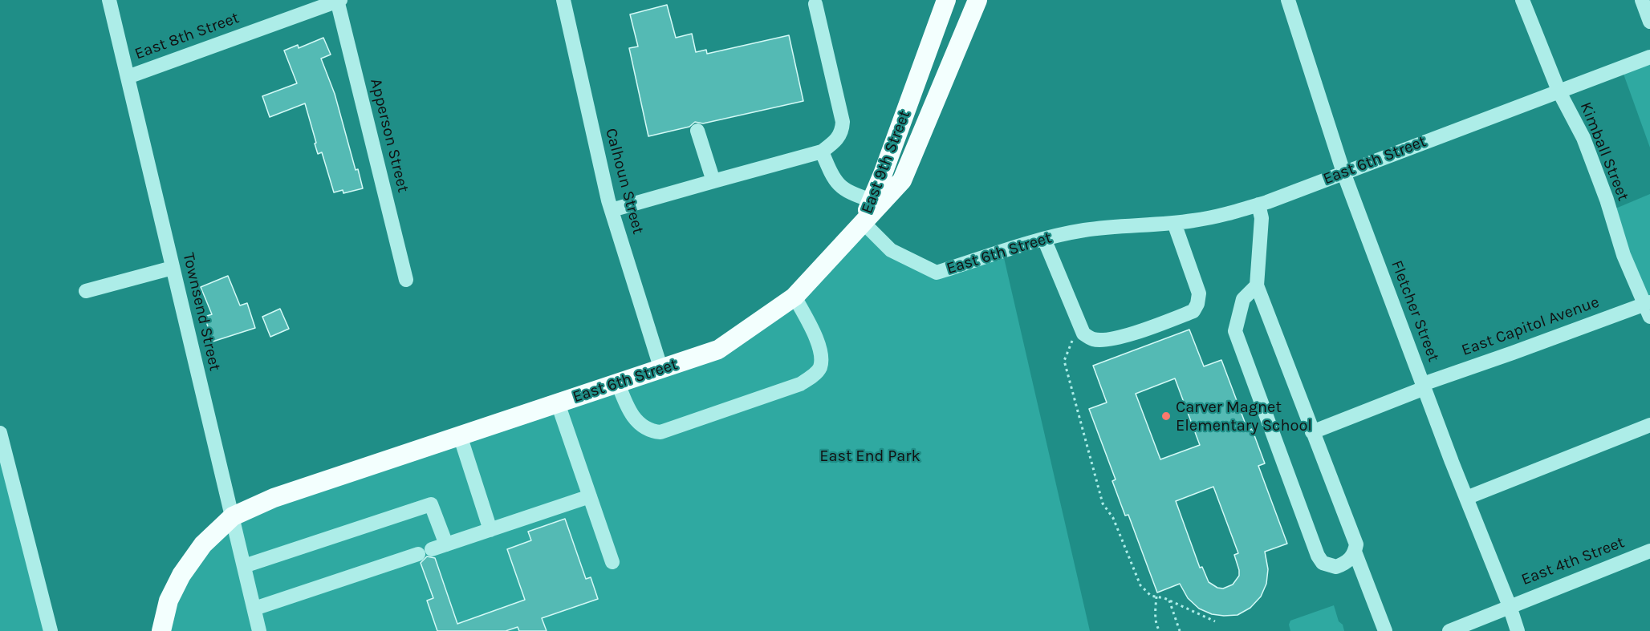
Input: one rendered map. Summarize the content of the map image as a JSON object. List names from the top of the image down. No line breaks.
{"streets":{"main road":["East 6th Street","East 9th Street"],"street":["East 8th Street","Apperson Street","Kimball Street","Calhoun Street","Fletcher Street","Townsend Street","East Capitol Avenue","East 4th Street"]},"crossings":[["East 8th Street","Apperson Street"],["East 8th Street","Townsend Street"],["Kimball Street","East 6th Street"],["Kimball Street","East Capitol Avenue"],["East 6th Street","East 9th Street"],["East 6th Street","Calhoun Street"],["East 6th Street","Fletcher Street"],["East 6th Street","Townsend Street"],["Fletcher Street","East Capitol Avenue"],["Fletcher Street","East 4th Street"]],"parks":["East End Park"],"places":["Carver Magnet Elementary School"]}
